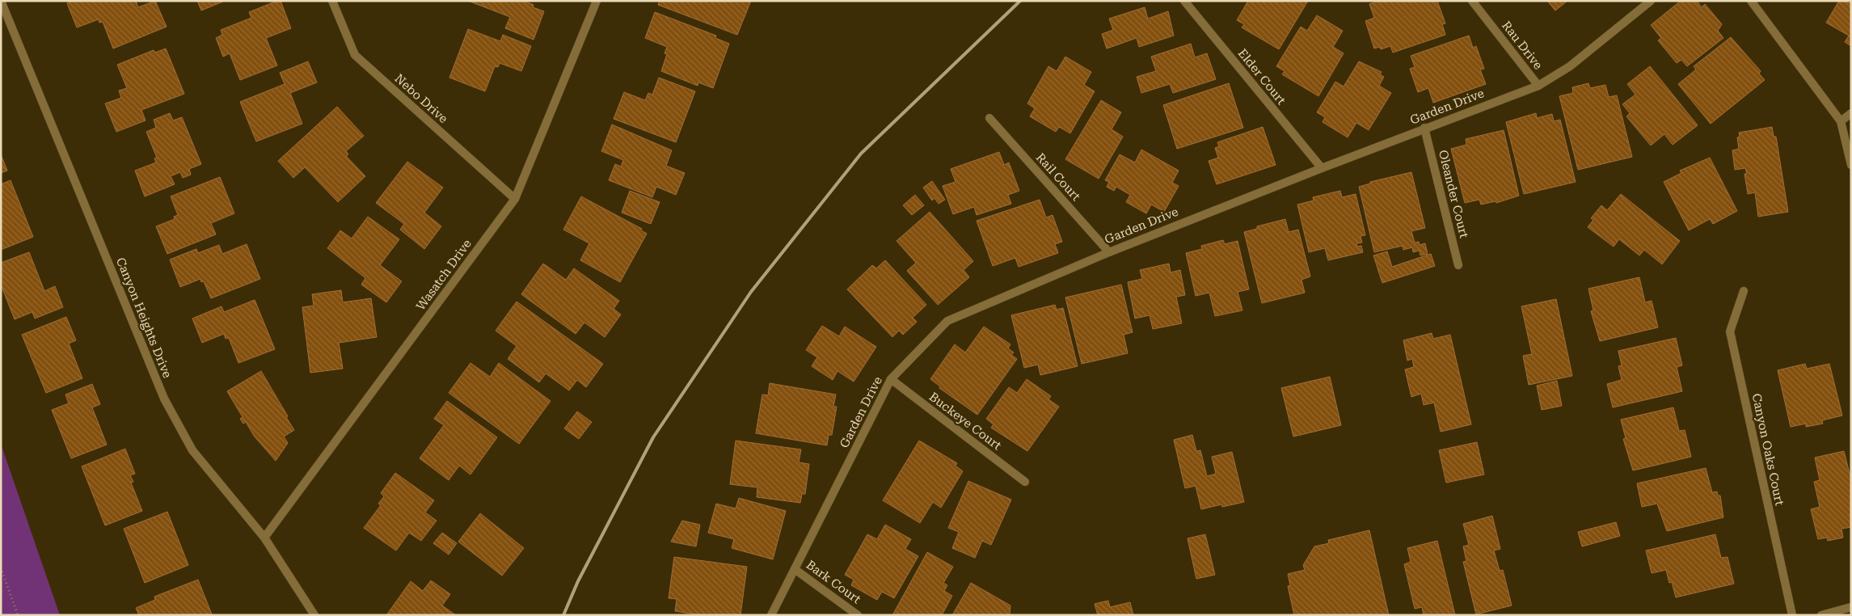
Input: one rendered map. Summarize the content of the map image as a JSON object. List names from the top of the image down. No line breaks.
{"streets":{"street":["Rau Drive","Elder Court","Nebo Drive","Garden Drive","Rail Court","Oleander Court","Wasatch Drive","Canyon Heights Drive","Buckeye Court","Canyon Oaks Court","Bark Court"]},"crossings":[["Rau Drive","Garden Drive"],["Elder Court","Garden Drive"],["Nebo Drive","Wasatch Drive"],["Garden Drive","Rail Court"],["Garden Drive","Oleander Court"],["Garden Drive","Buckeye Court"],["Garden Drive","Bark Court"],["Wasatch Drive","Canyon Heights Drive"]]}
